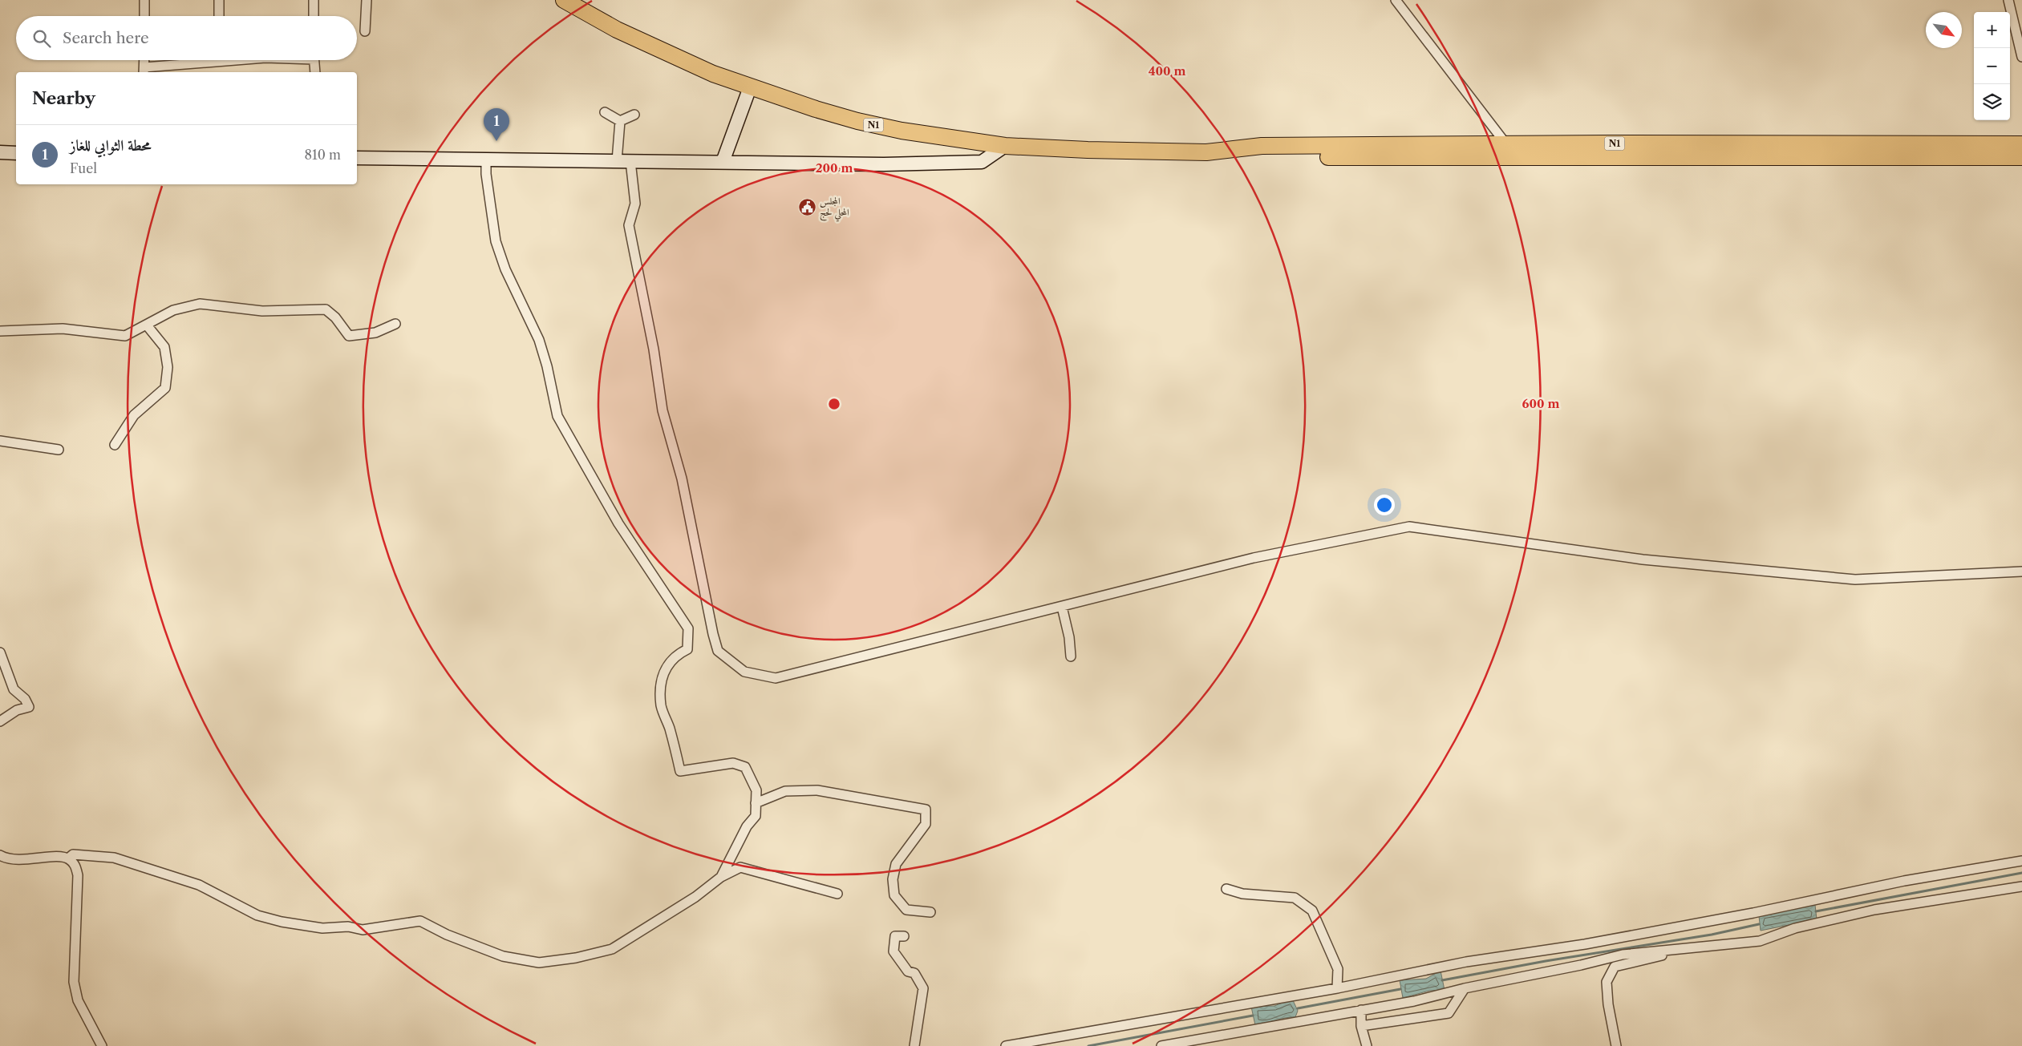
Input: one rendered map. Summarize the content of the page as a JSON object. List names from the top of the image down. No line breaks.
{"streets":{"highway":["N1"]},"places":{"public building":["المجلس المحلي لحج"]},"north":"bottom right","page":{"map_buttons":["+","−"],"search":"Search here","heading":"Nearby","pins":"1","list":[{"mark":"1","name":"محطة الثوابي للغاز","note":"Fuel","value":"810 m"}]},"rings":["400 m","200 m","600 m"]}
